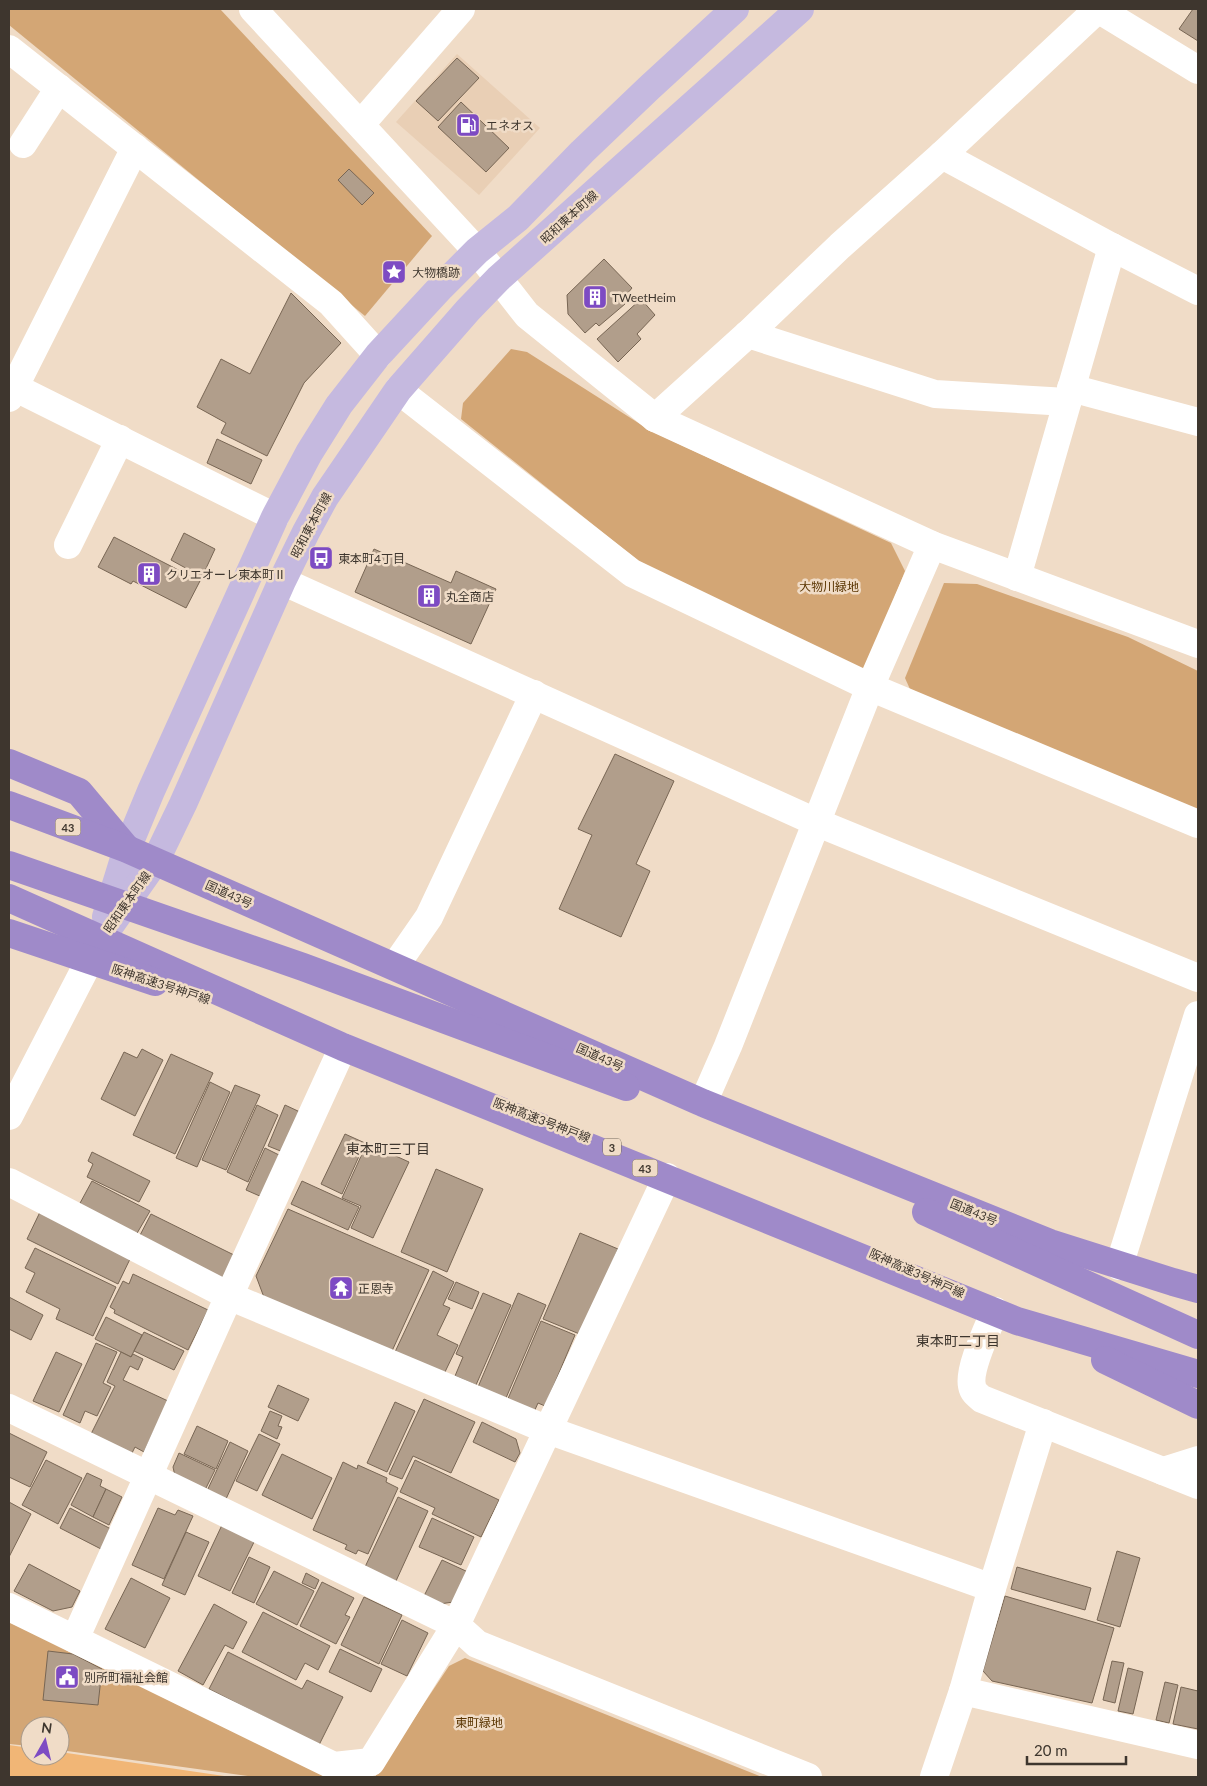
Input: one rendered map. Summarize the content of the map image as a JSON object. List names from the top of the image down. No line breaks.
{"streets":{"highway":["43","国道43号","阪神高速3号神戸線","3"],"main road":["昭和東本町線"]},"crossings":[["昭和東本町線","43"],["昭和東本町線","国道43号"]],"districts":["東本町三丁目","東本町二丁目"],"parks":["大物川緑地","東町緑地"],"places":{"fuel station":["エネオス"],"place":["大物橋跡"],"building":["TWeetHeim","クリエオーレ東本町Ⅱ","丸全商店"],"bus stop":["東本町4丁目"],"temple":["正恩寺"],"public building":["別所町福祉会館"]},"scale_bar":"20 m","north":"top"}
